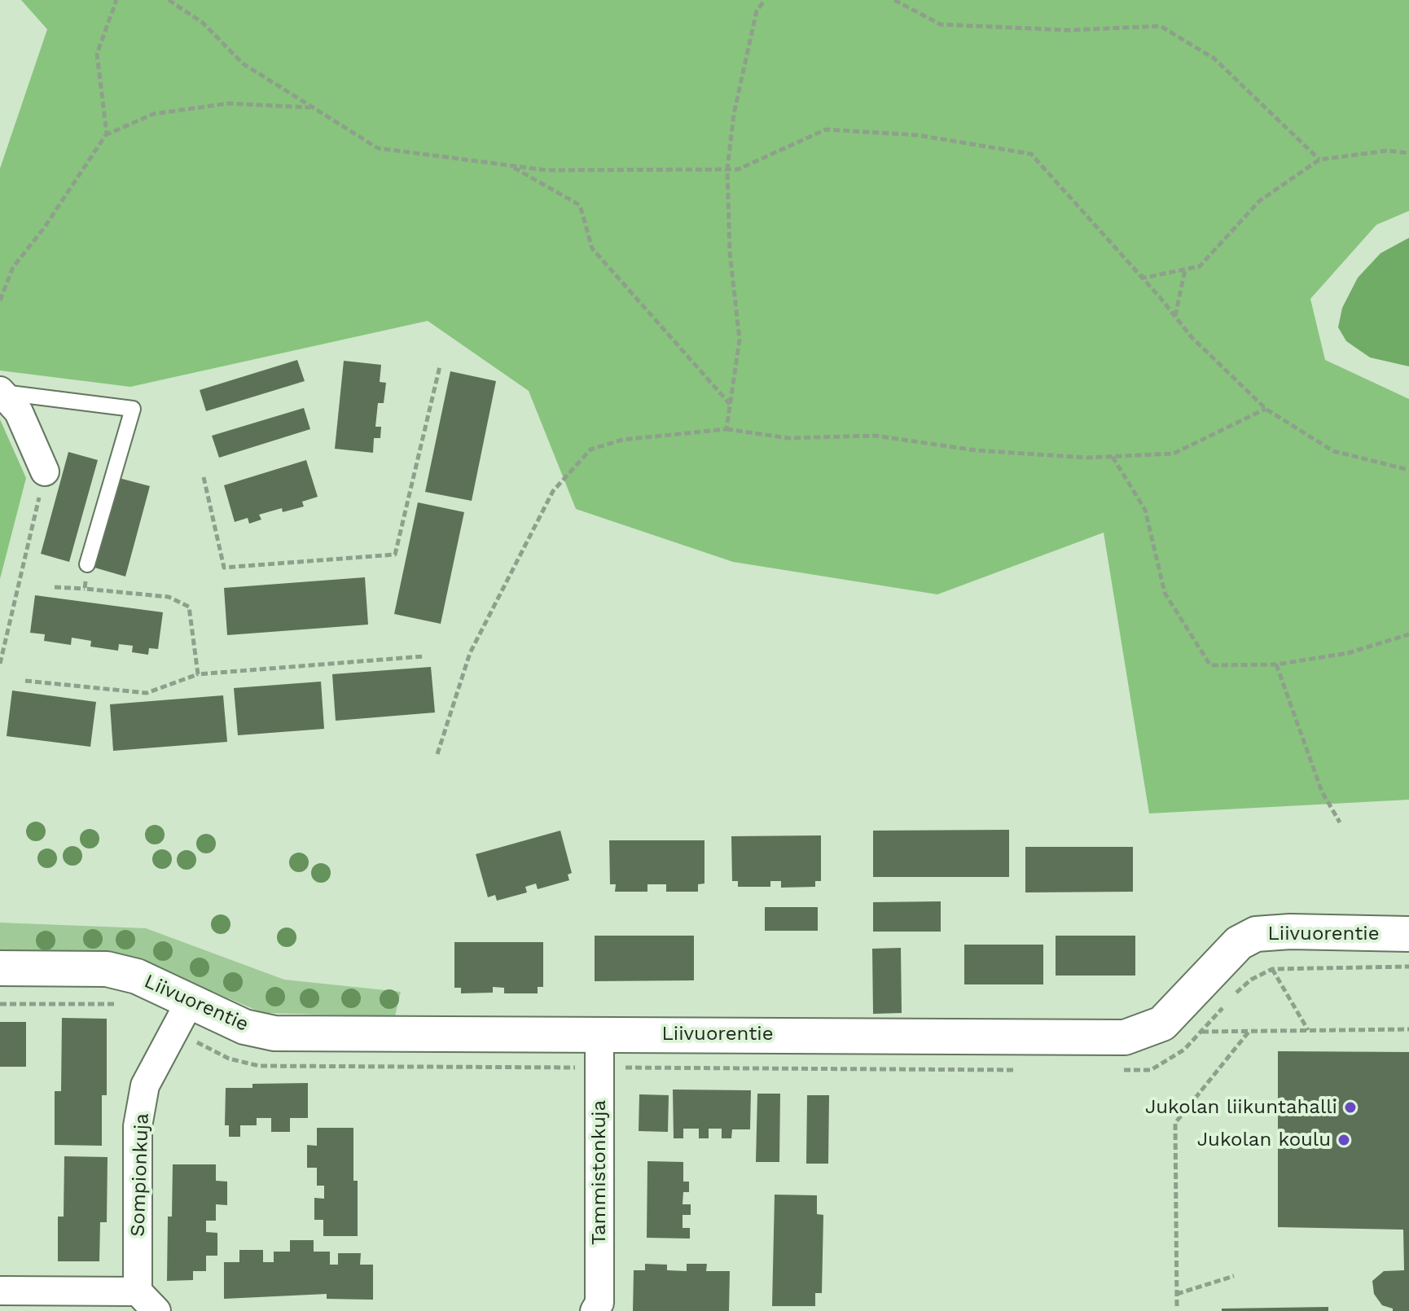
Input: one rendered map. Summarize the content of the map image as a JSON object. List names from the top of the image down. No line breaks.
{"streets":{"street":["Liivuorentie","Tammistonkuja","Sompionkuja"]},"crossings":[["Liivuorentie","Tammistonkuja"],["Liivuorentie","Sompionkuja"]],"places":["Jukolan liikuntahalli","Jukolan koulu"]}
